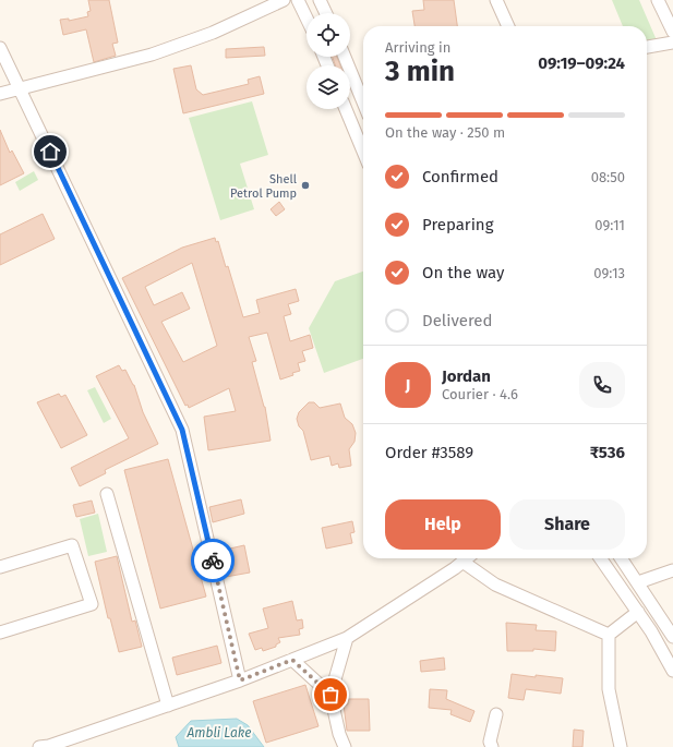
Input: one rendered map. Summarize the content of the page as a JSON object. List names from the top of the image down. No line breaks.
{"water":["Ambli Lake"],"places":["Shell Petrol Pump"],"page":{"heading":["3 min","Arriving in","09:19–09:24"],"panel":["Jordan","Courier · 4.6","Order #3589","₹536"],"bar":"On the way · 250 m","list":[["Confirmed","08:50"],["Preparing","09:11"],["On the way","09:13"],"Delivered"],"round":"J","buttons":["Help","Share"]}}
